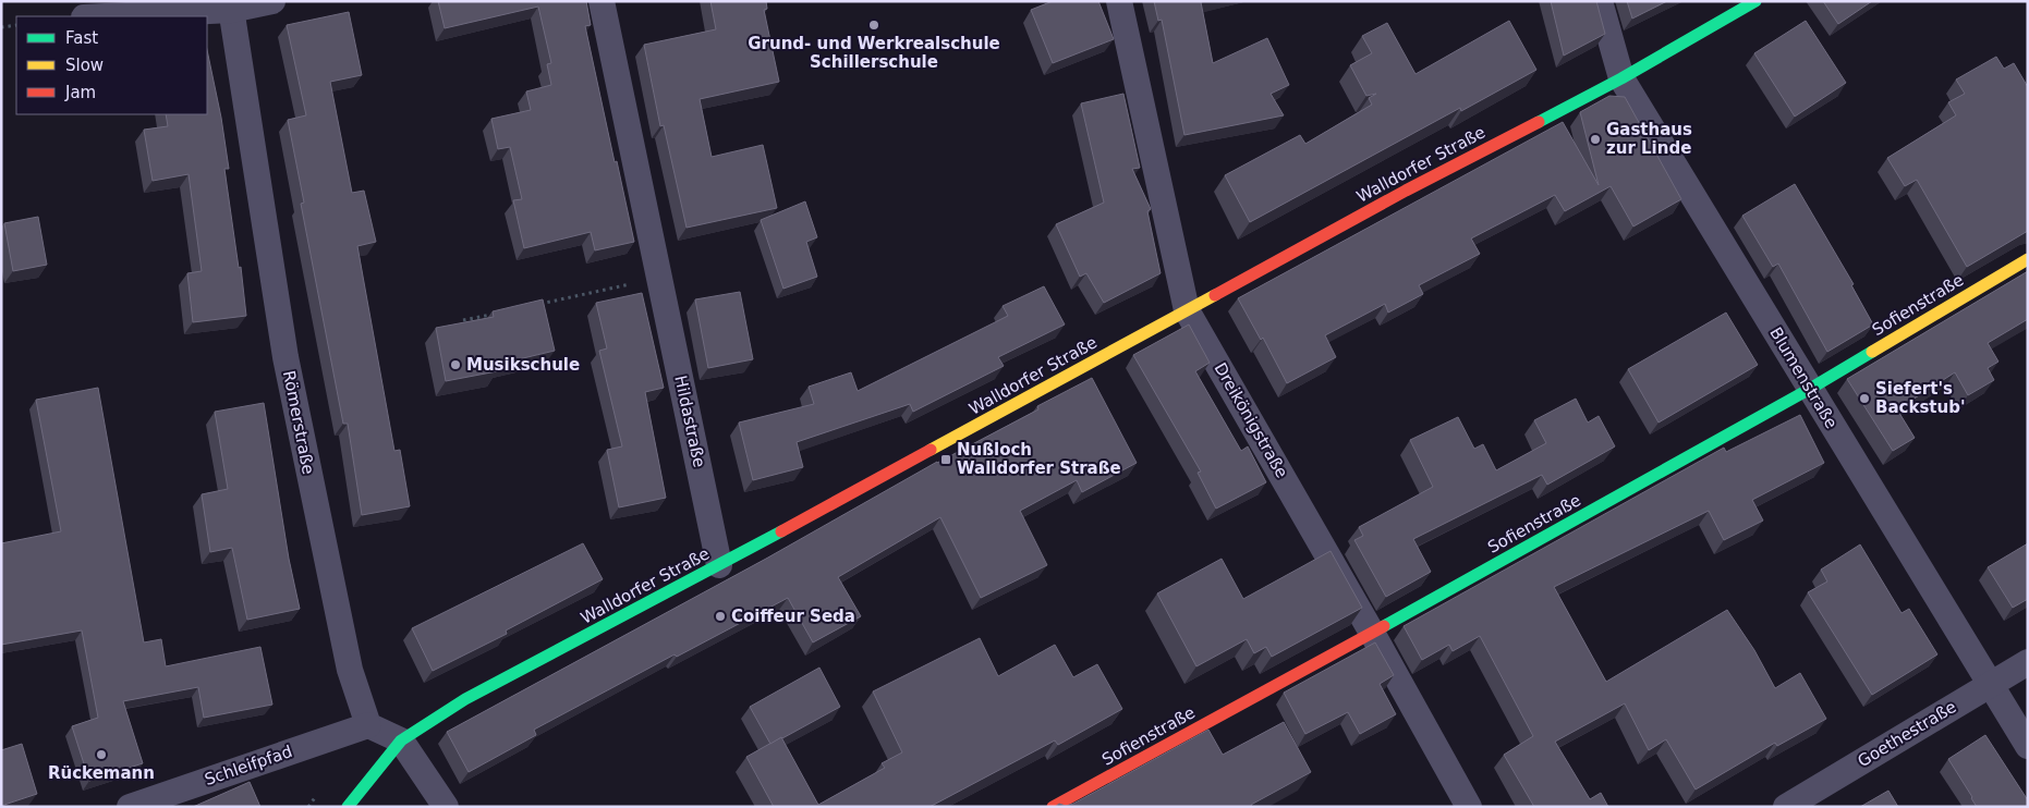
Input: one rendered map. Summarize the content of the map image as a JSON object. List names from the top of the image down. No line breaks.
{"streets":{"street":["Walldorfer Straße","Sofienstraße","Blumenstraße","Dreikönigstraße","Hildastraße","Römerstraße","Goethestraße","Schleifpfad"]},"crossings":[["Walldorfer Straße","Blumenstraße"],["Walldorfer Straße","Dreikönigstraße"],["Walldorfer Straße","Hildastraße"],["Sofienstraße","Blumenstraße"],["Sofienstraße","Dreikönigstraße"],["Blumenstraße","Goethestraße"],["Römerstraße","Schleifpfad"]],"places":{"other":["Grund- und Werkrealschule Schillerschule","Gasthaus zur Linde","Musikschule","Siefert's Backstub'","Coiffeur Seda","Rückemann"],"transit":["Nußloch Walldorfer Straße"]},"legend":["Fast","Slow","Jam"]}
